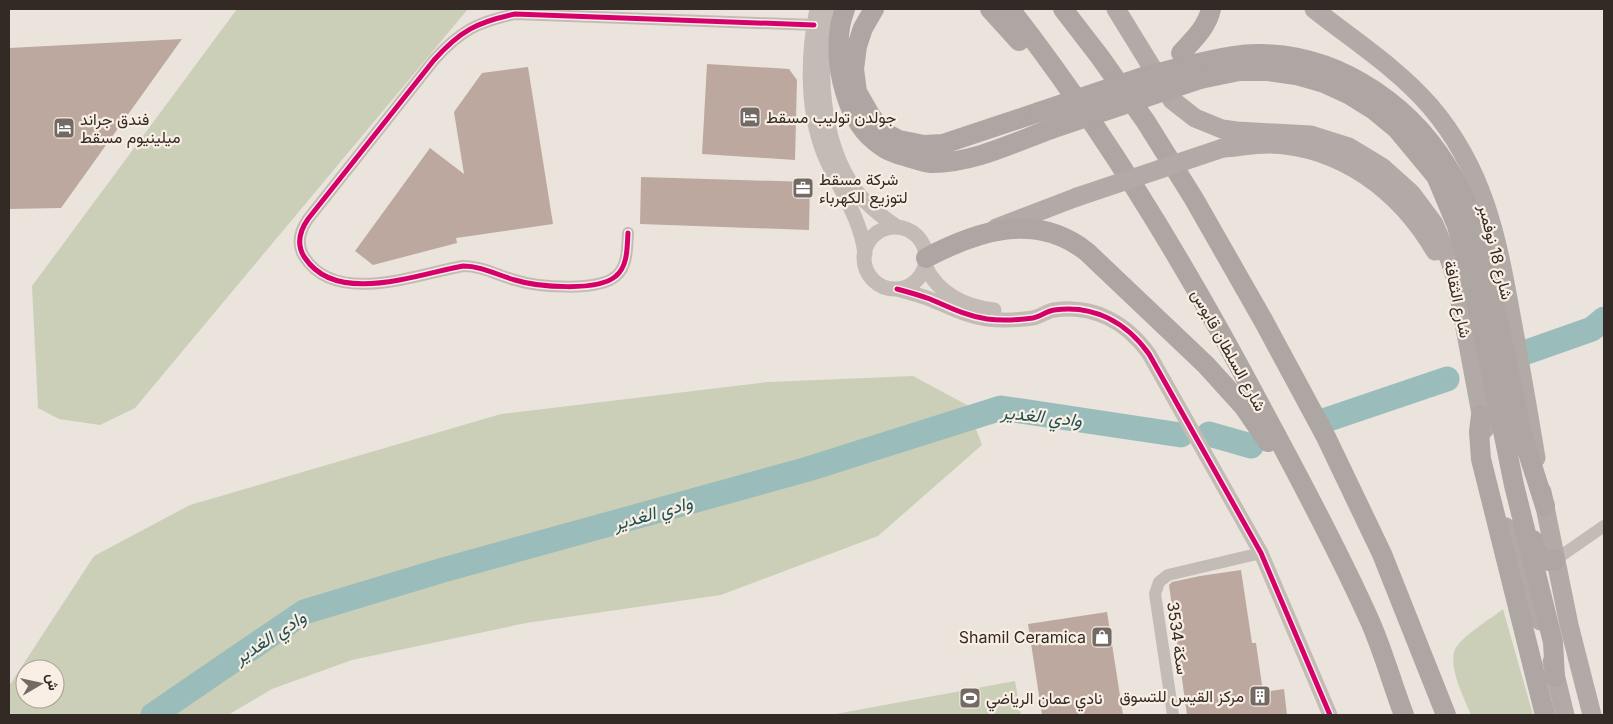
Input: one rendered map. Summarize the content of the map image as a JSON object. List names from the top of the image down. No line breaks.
{"streets":{"highway":["شارع السلطان قابوس"],"main road":["شارع 18 نوفمبر","شارع الثقافة"],"street":["سكة 3534"]},"water":["وادي الغدير"],"places":{"hotel":["جولدن توليب مسقط","فندق جراند ميلينيوم مسقط"],"office":["شركة مسقط لتوزيع الكهرباء"],"shop":["Shamil Ceramica"],"building":["مركز القيس للتسوق"],"sports":["نادي عمان الرياضي"]},"north":"right"}
